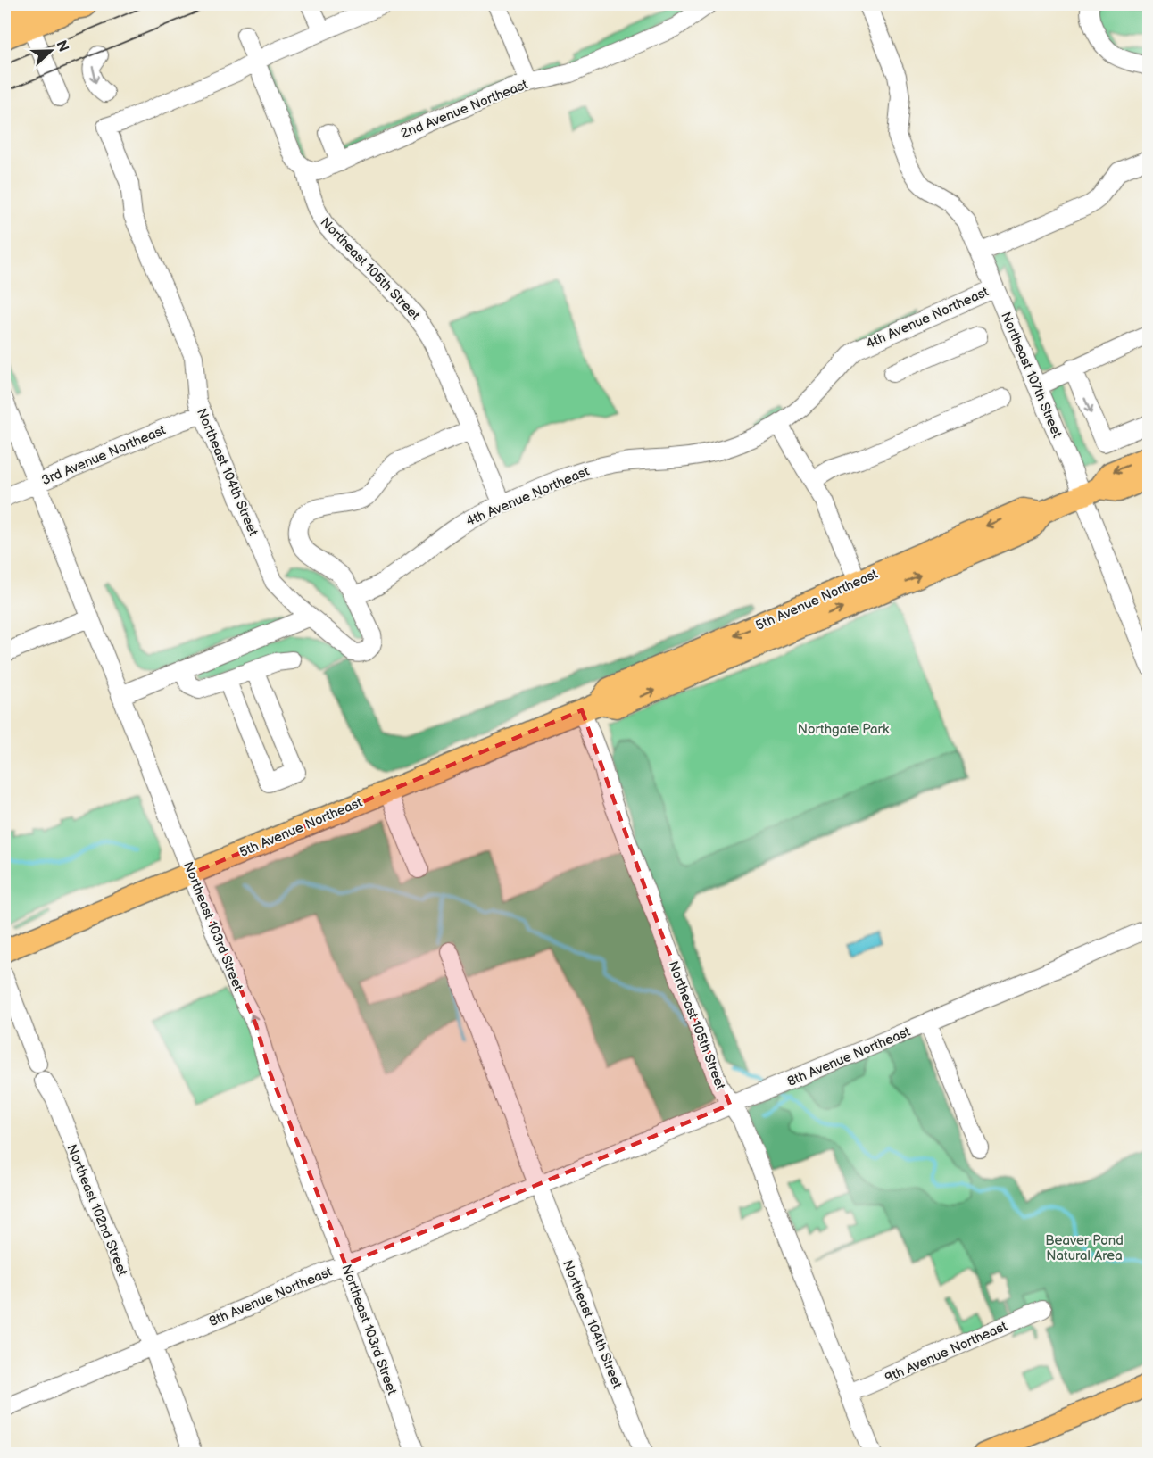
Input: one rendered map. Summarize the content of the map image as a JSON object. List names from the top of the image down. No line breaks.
{"streets":{"main road":["5th Avenue Northeast"],"street":["2nd Avenue Northeast","Northeast 105th Street","4th Avenue Northeast","Northeast 107th Street","3rd Avenue Northeast","Northeast 104th Street","Northeast 103rd Street","8th Avenue Northeast","Northeast 102nd Street","9th Avenue Northeast"]},"crossings":[["2nd Avenue Northeast","Northeast 105th Street"],["Northeast 105th Street","4th Avenue Northeast"],["Northeast 105th Street","Northeast 104th Street"],["Northeast 105th Street","5th Avenue Northeast"],["Northeast 105th Street","8th Avenue Northeast"],["Northeast 105th Street","9th Avenue Northeast"],["4th Avenue Northeast","Northeast 107th Street"],["4th Avenue Northeast","Northeast 104th Street"],["Northeast 107th Street","5th Avenue Northeast"],["3rd Avenue Northeast","Northeast 104th Street"],["3rd Avenue Northeast","Northeast 103rd Street"],["Northeast 104th Street","8th Avenue Northeast"],["5th Avenue Northeast","Northeast 103rd Street"],["Northeast 103rd Street","8th Avenue Northeast"],["8th Avenue Northeast","Northeast 102nd Street"]],"one_way":["Northeast 103rd Street"],"parks":["Northgate Park","Beaver Pond Natural Area"],"north":"right"}
